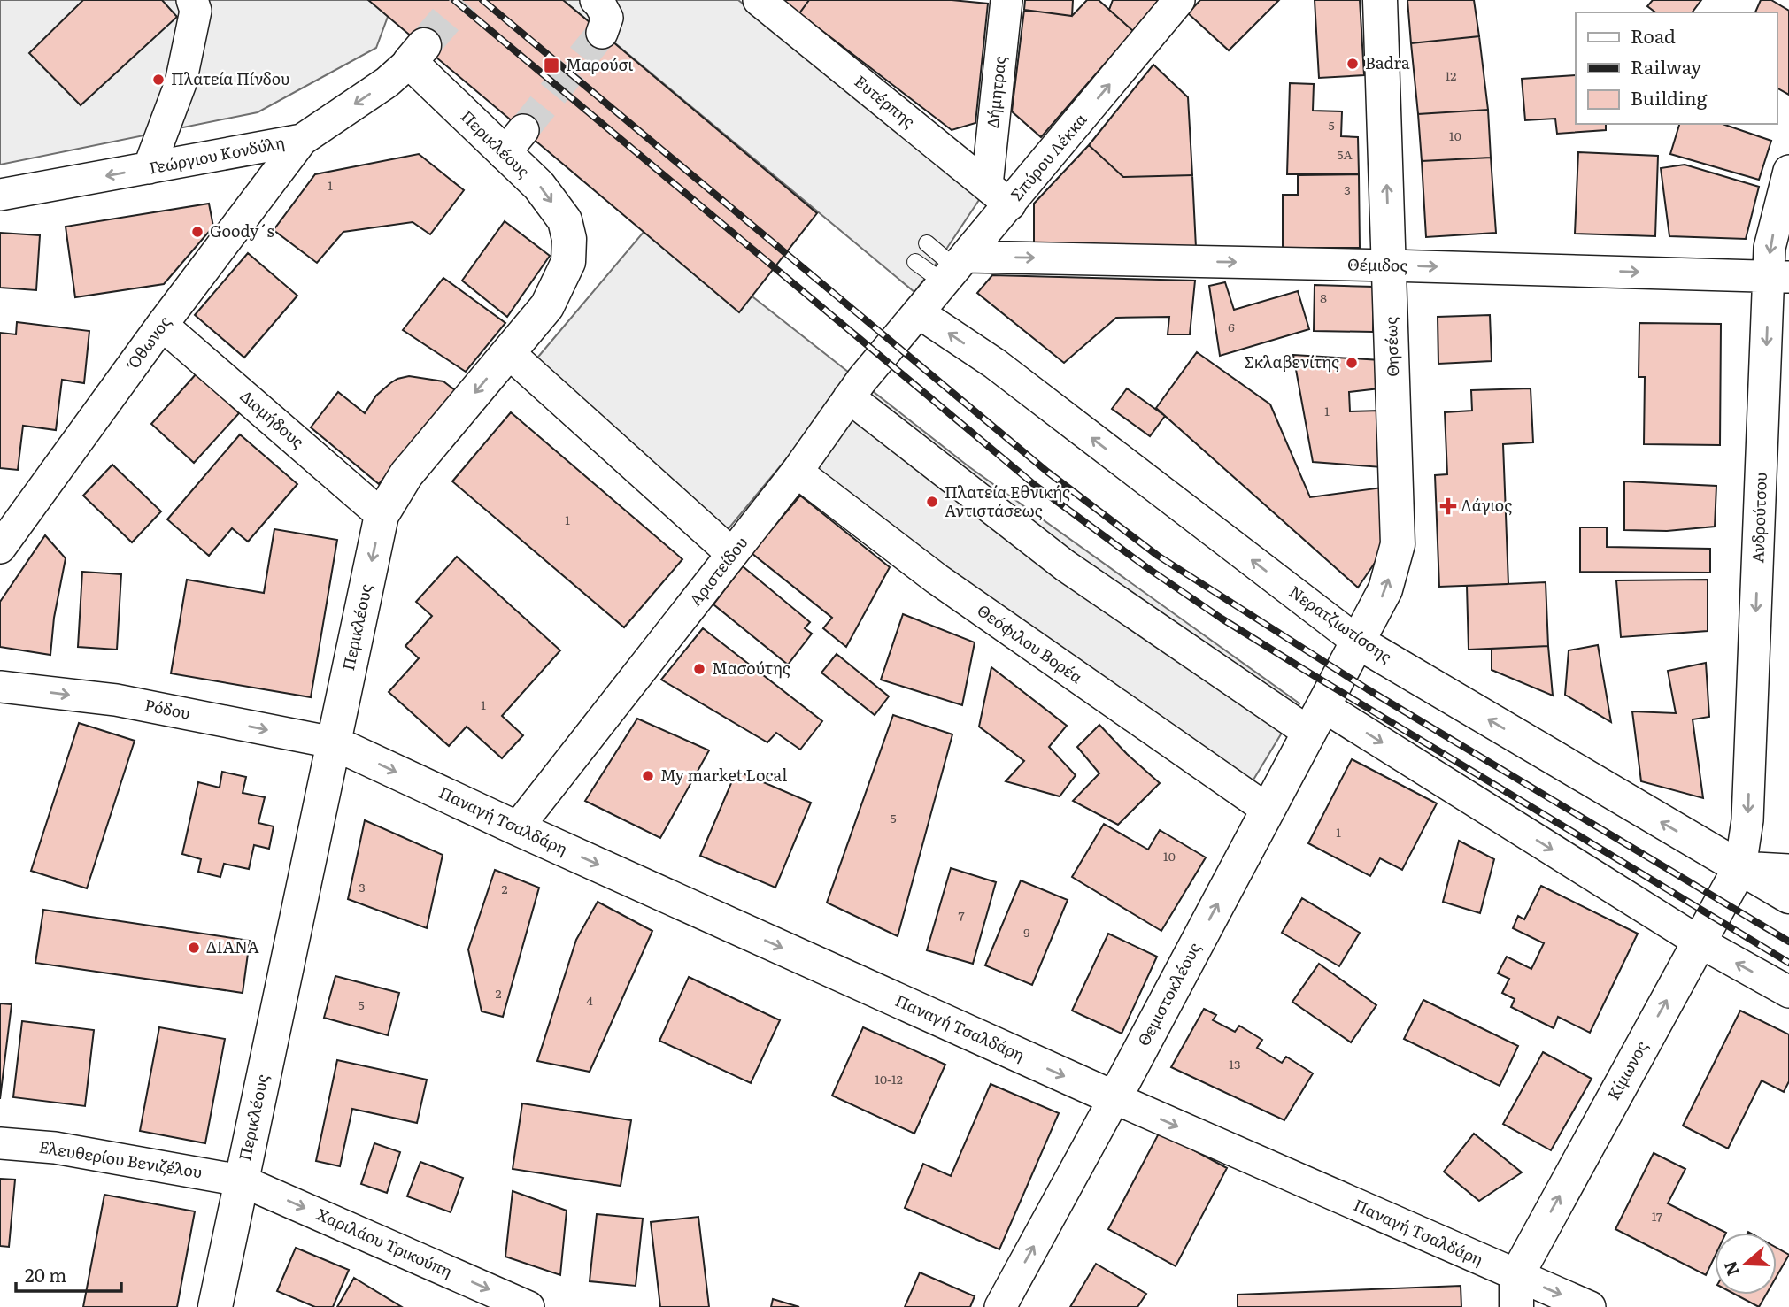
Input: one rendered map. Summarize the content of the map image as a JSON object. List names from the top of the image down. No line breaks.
{"streets":{"main road":["Περικλέους","Θησέως","Νερατζιωτίσσης","Παναγή Τσαλδάρη","Θεμιστοκλέους","Κίμωνος"],"street":["Δήμητρας","Ευτέρπης","Γεώργιου Κονδύλη","Σπύρου Λέκκα","Θέμιδος","Όθωνος","Διομήδους","Ανδρούτσου","Αριστείδου","Θεόφιλου Βορέα","Ρόδου","Ελευθερίου Βενιζέλου","Χαριλάου Τρικούπη"]},"crossings":[["Δήμητρας","Ευτέρπης"],["Ευτέρπης","Σπύρου Λέκκα"],["Περικλέους","Γεώργιου Κονδύλη"],["Περικλέους","Διομήδους"],["Περικλέους","Ρόδου"],["Περικλέους","Παναγή Τσαλδάρη"],["Περικλέους","Ελευθερίου Βενιζέλου"],["Περικλέους","Χαριλάου Τρικούπη"],["Γεώργιου Κονδύλη","Όθωνος"],["Σπύρου Λέκκα","Θέμιδος"],["Σπύρου Λέκκα","Αριστείδου"],["Σπύρου Λέκκα","Νερατζιωτίσσης"],["Θέμιδος","Θησέως"],["Θέμιδος","Ανδρούτσου"],["Όθωνος","Διομήδους"],["Θησέως","Νερατζιωτίσσης"],["Θησέως","Θεμιστοκλέους"],["Ανδρούτσου","Νερατζιωτίσσης"],["Ανδρούτσου","Κίμωνος"],["Αριστείδου","Νερατζιωτίσσης"],["Αριστείδου","Θεόφιλου Βορέα"],["Αριστείδου","Παναγή Τσαλδάρη"],["Νερατζιωτίσσης","Κίμωνος"],["Θεόφιλου Βορέα","Θεμιστοκλέους"],["Ρόδου","Παναγή Τσαλδάρη"],["Παναγή Τσαλδάρη","Θεμιστοκλέους"],["Παναγή Τσαλδάρη","Κίμωνος"],["Ελευθερίου Βενιζέλου","Χαριλάου Τρικούπη"]],"one_way":["Περικλέους","Γεώργιου Κονδύλη","Σπύρου Λέκκα","Θέμιδος","Θησέως","Ανδρούτσου","Ρόδου","Παναγή Τσαλδάρη","Θεμιστοκλέους","Κίμωνος","Χαριλάου Τρικούπη"],"places":{"other":["Badra","Πλατεία Πίνδου","Goody´s","Σκλαβενίτης","Πλατεία Εθνικής Αντιστάσεως","Μασούτης","My market Local","ΔΙΑΝΑ"],"transit":["Μαρούσι"],"health":["Λάγιος"]},"house_numbers":["12","5","10","5Α","1","3","8","6","1","1","1","5","1","10","3","2","7","9","2","4","5","13","10-12","17"],"legend":["Road","Railway","Building"],"scale_bar":"20 m","north":"left"}
